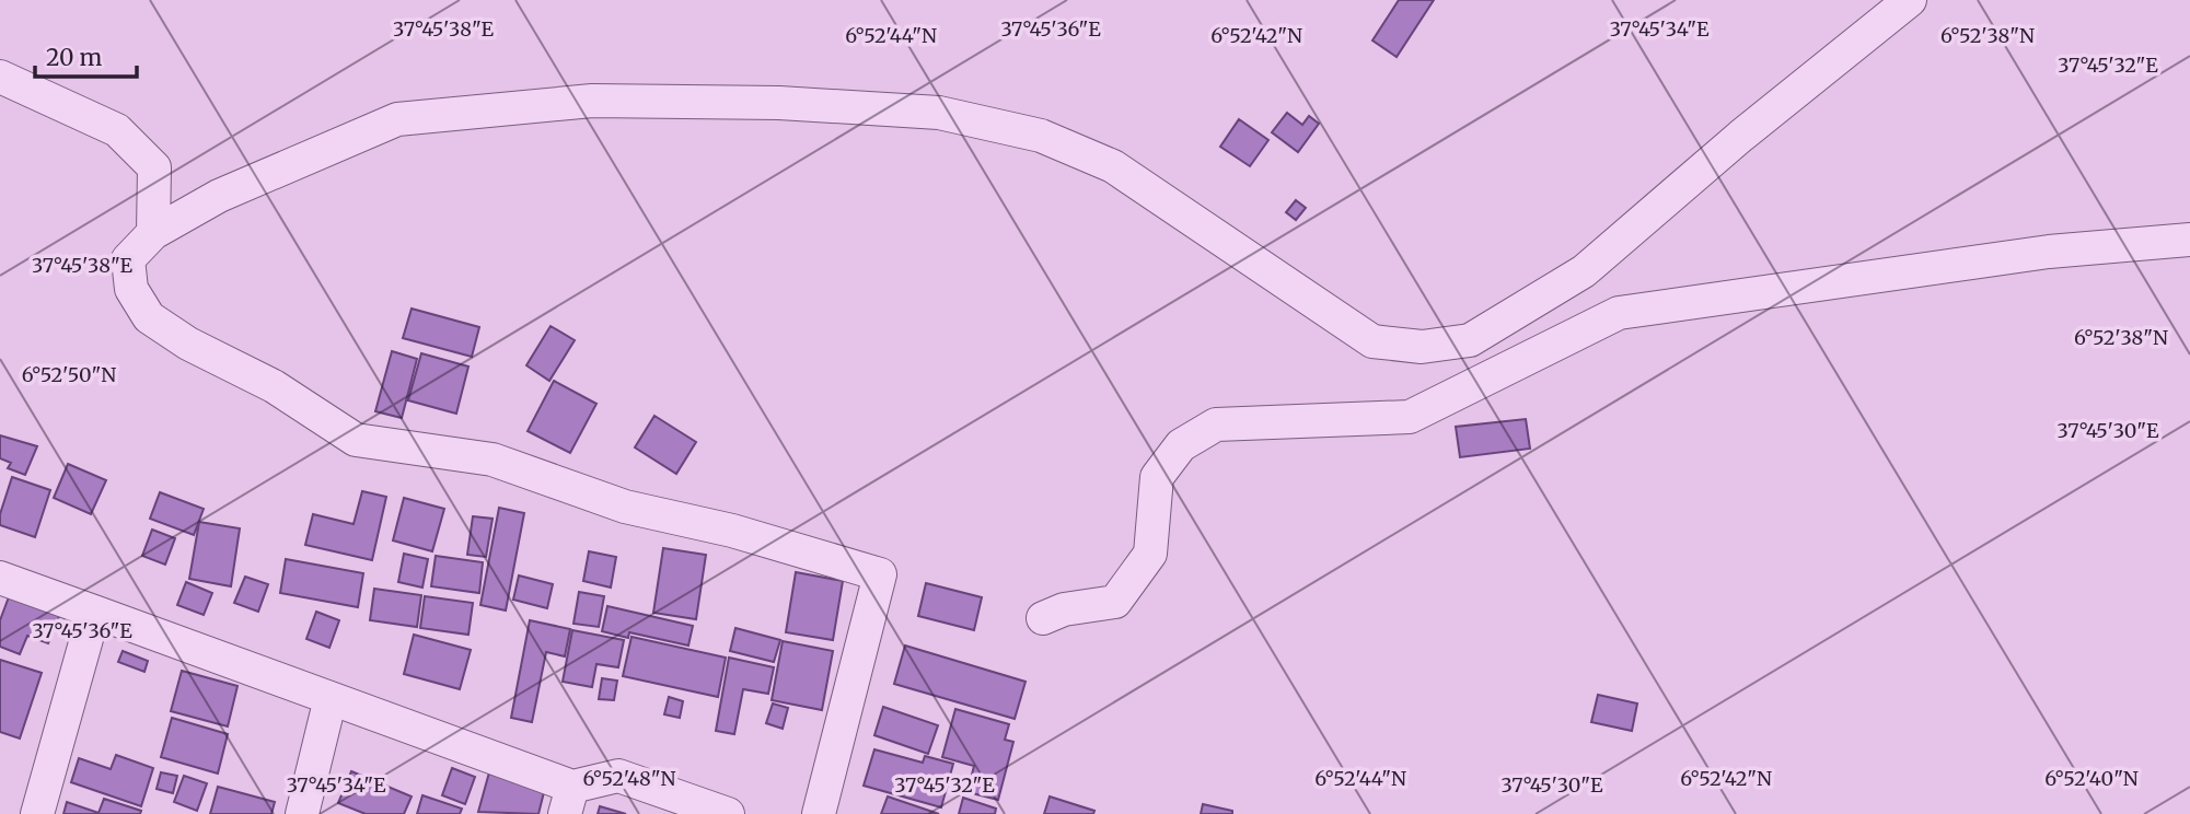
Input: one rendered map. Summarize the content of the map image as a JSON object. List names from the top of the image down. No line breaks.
{"scale_bar":"20 m","coordinates":["37°45'34\"E","37°45'38\"E","37°45'36\"E","6°52'44\"N","6°52'42\"N","6°52'38\"N","37°45'32\"E","6°52'50\"N","37°45'30\"E","6°52'48\"N","6°52'40\"N"]}
